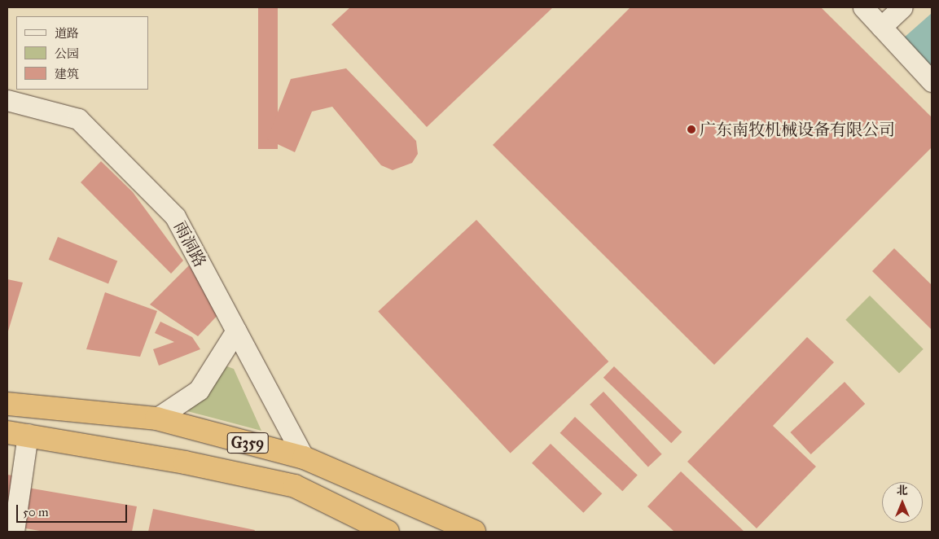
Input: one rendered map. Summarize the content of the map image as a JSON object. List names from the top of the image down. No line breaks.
{"streets":{"highway":["G359"],"street":["雨洞路"]},"crossings":[["雨洞路","G359"]],"places":["广东南牧机械设备有限公司"],"legend":["道路","公园","建筑"],"scale_bar":"50 m","north":"top"}
